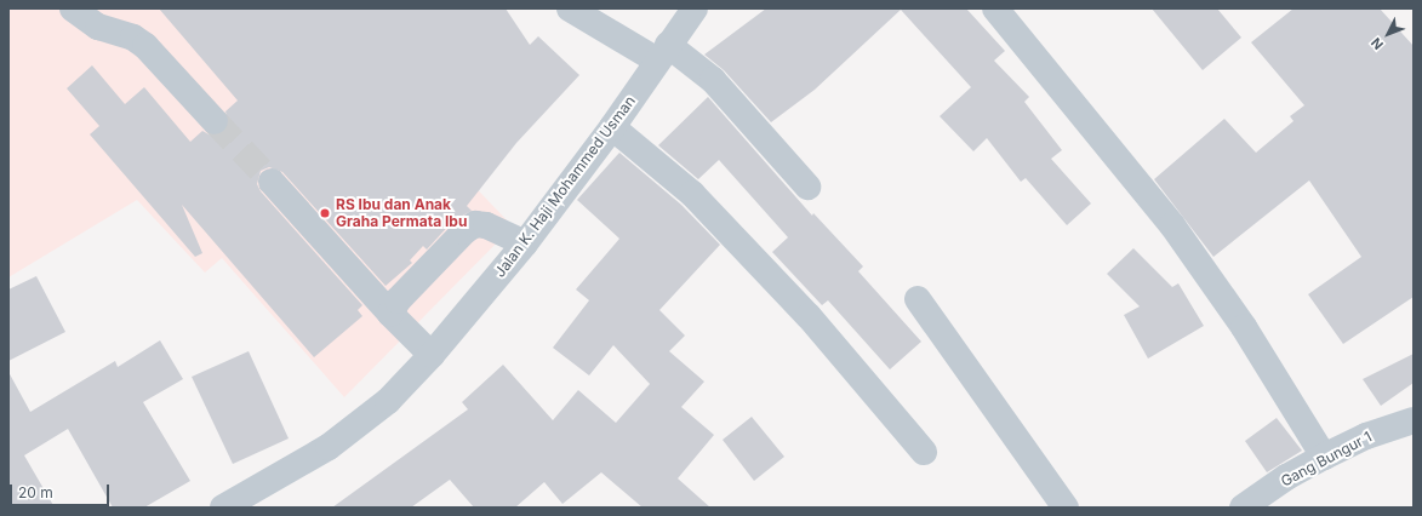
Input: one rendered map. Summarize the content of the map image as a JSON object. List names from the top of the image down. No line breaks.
{"streets":{"street":["Jalan K. Haji Mohammed Usman","Gang Bungur 1"]},"places":["RS Ibu dan Anak Graha Permata Ibu"],"scale_bar":"20 m","north":"bottom left"}
